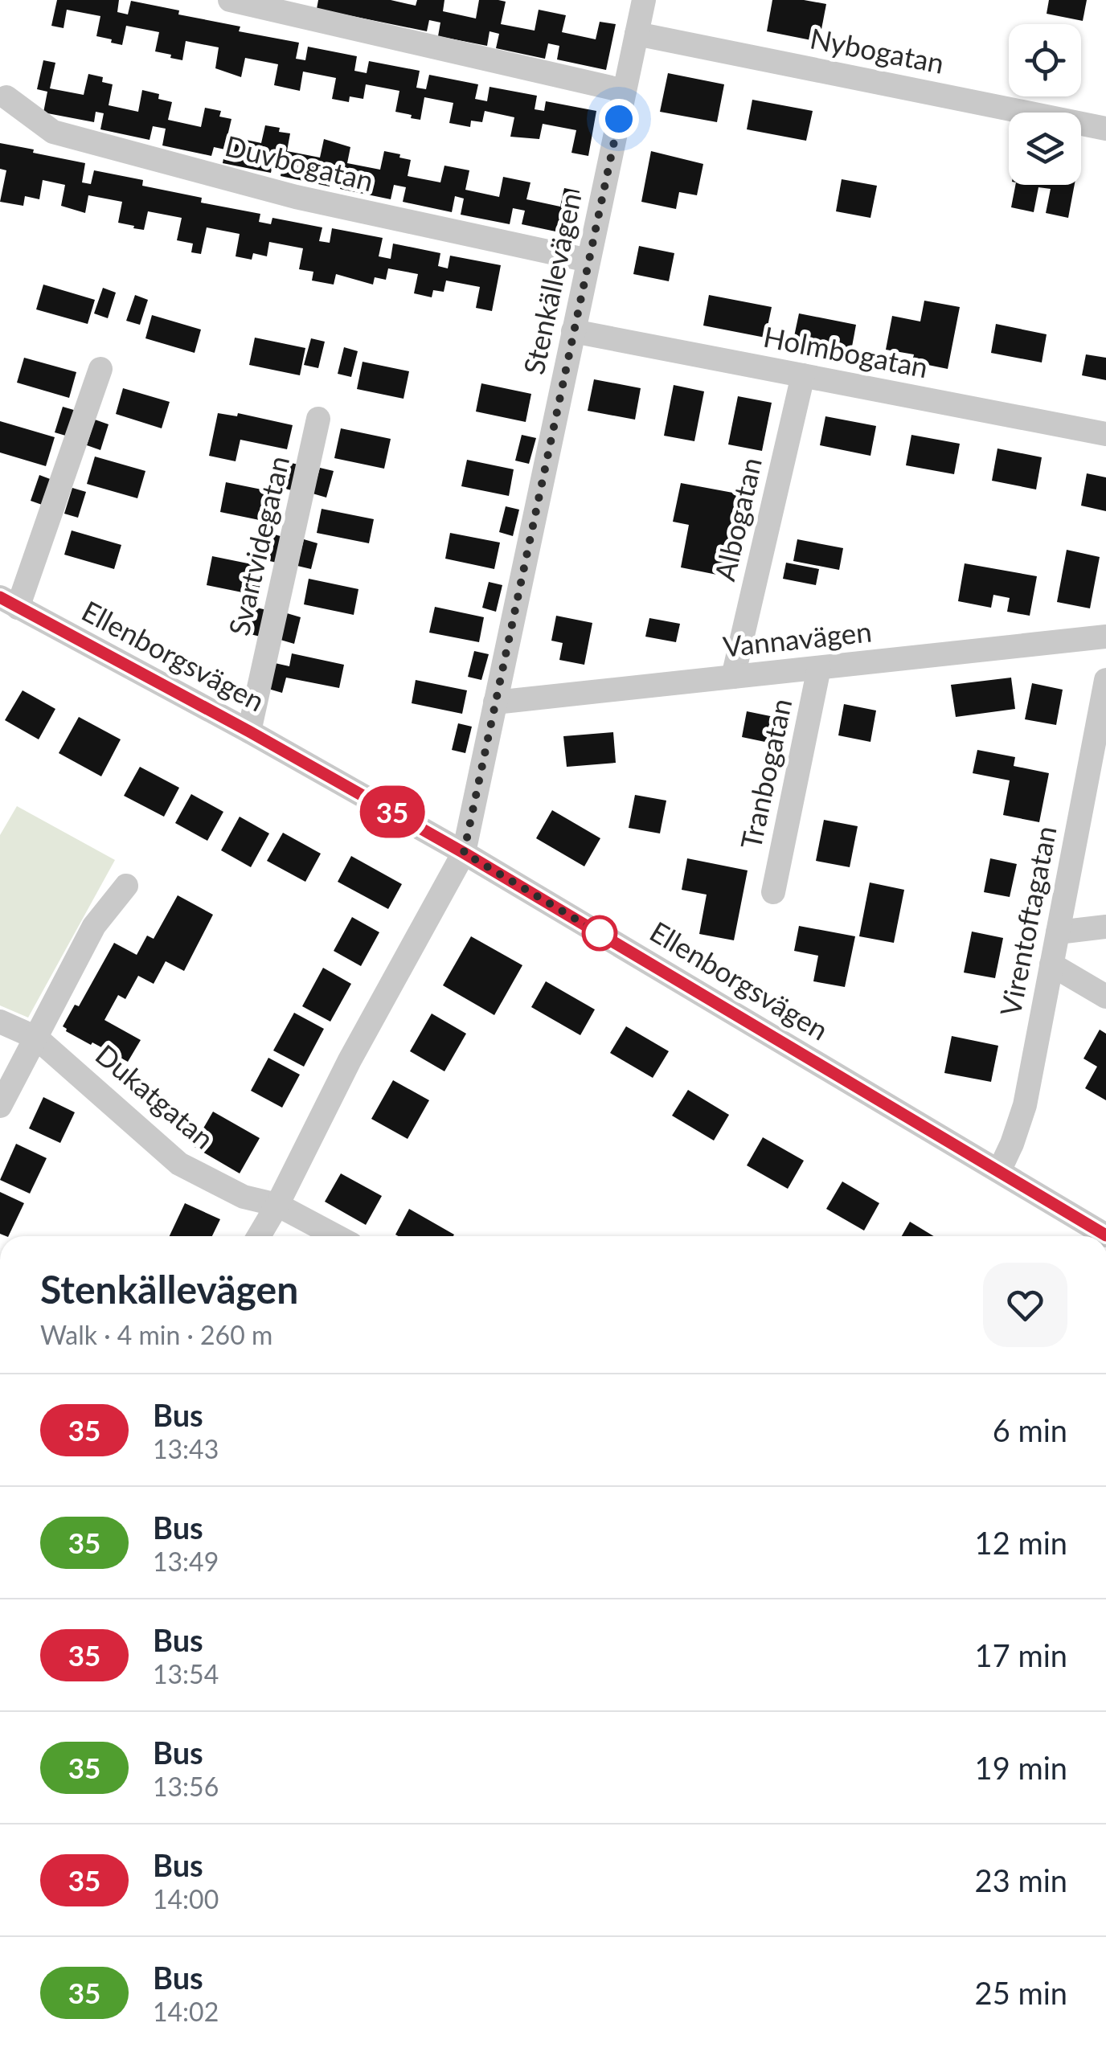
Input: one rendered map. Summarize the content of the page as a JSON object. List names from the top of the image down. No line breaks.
{"streets":{"street":["Nybogatan","Duvbogatan","Stenkällevägen","Holmbogatan","Albogatan","Svartvidegatan","Vannavägen","Ellenborgsvägen","Tranbogatan","Virentoftagatan","Dukatgatan"]},"crossings":[["Nybogatan","Stenkällevägen"],["Duvbogatan","Stenkällevägen"],["Stenkällevägen","Holmbogatan"],["Stenkällevägen","Vannavägen"],["Stenkällevägen","Ellenborgsvägen"],["Stenkällevägen","Dukatgatan"],["Holmbogatan","Albogatan"],["Albogatan","Vannavägen"],["Svartvidegatan","Ellenborgsvägen"],["Vannavägen","Tranbogatan"],["Ellenborgsvägen","Virentoftagatan"]],"lines":["bus line 35"],"page":{"on_map":"35","heading":["Stenkällevägen","Walk · 4 min · 260 m"],"list":[{"mark":"35","name":"Bus","note":"13:43","value":"6 min"},{"mark":"35","name":"Bus","note":"13:49","value":"12 min"},{"mark":"35","name":"Bus","note":"13:54","value":"17 min"},{"mark":"35","name":"Bus","note":"13:56","value":"19 min"},{"mark":"35","name":"Bus","note":"14:00","value":"23 min"},{"mark":"35","name":"Bus","note":"14:02","value":"25 min"}]}}
